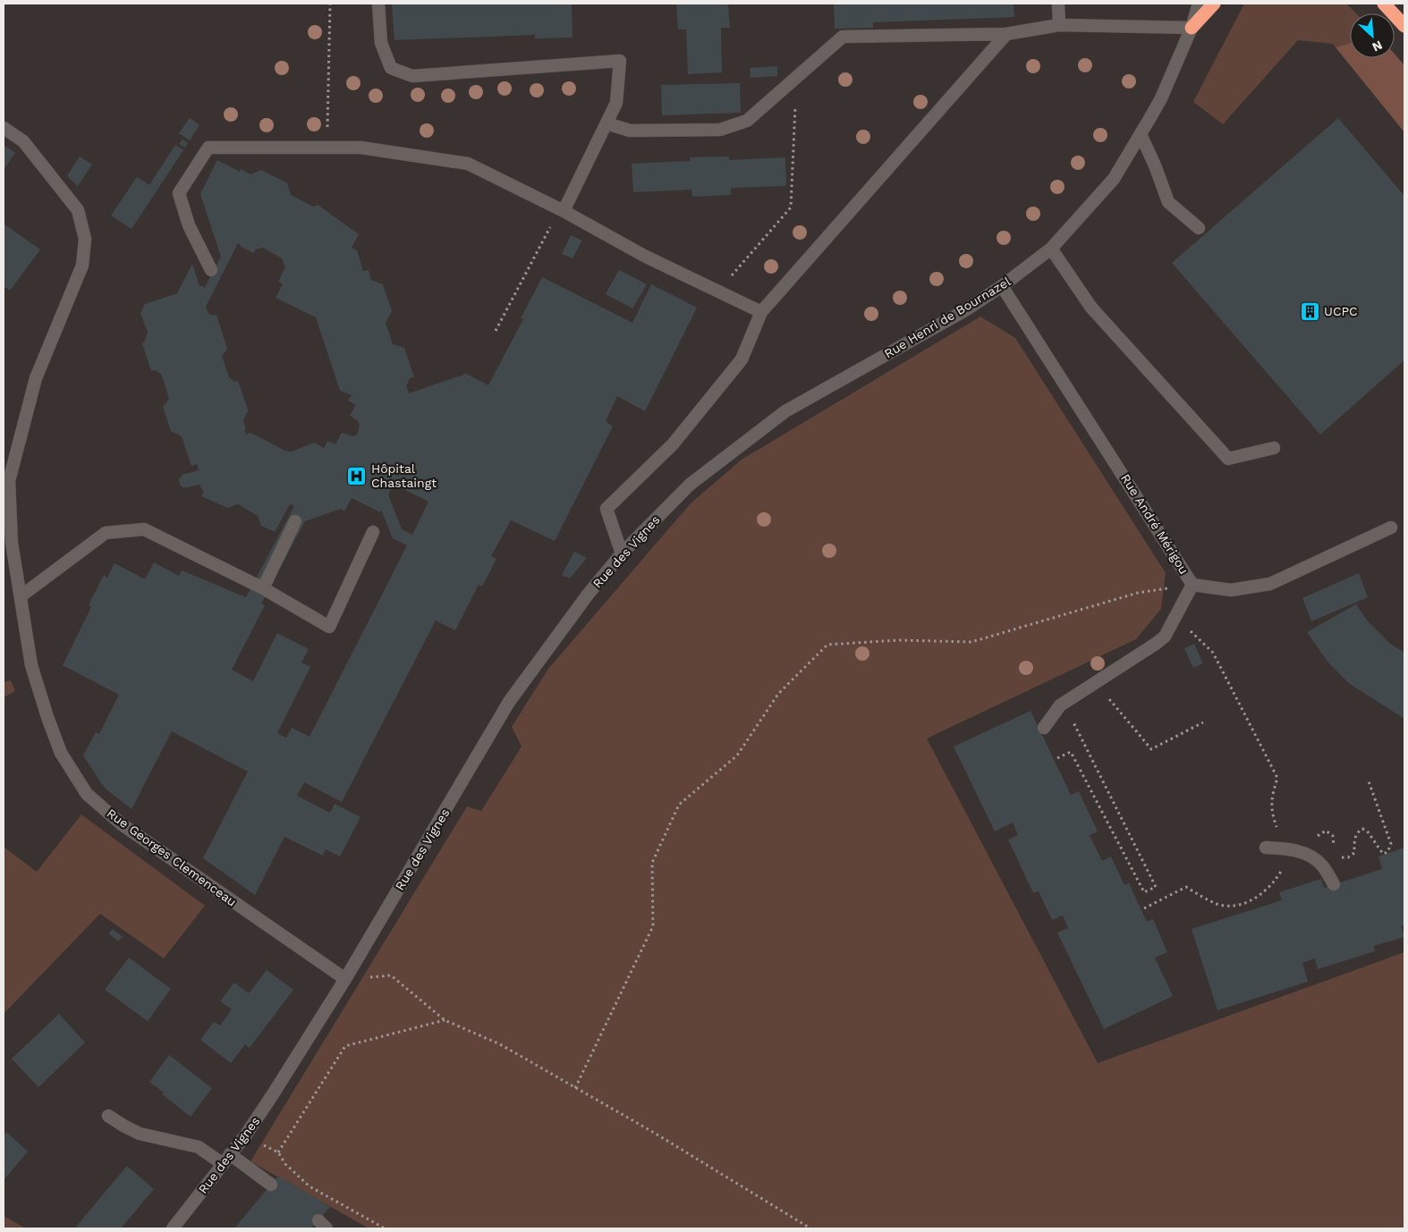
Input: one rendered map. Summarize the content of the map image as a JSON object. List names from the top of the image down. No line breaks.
{"streets":{"street":["Rue Henri de Bournazel","Rue André Mérigou","Rue des Vignes","Rue Georges Clemenceau"]},"crossings":[["Rue Henri de Bournazel","Rue André Mérigou"],["Rue Henri de Bournazel","Rue des Vignes"],["Rue des Vignes","Rue Georges Clemenceau"]],"places":{"building":["UCPC"],"hospital":["Hôpital Chastaingt"]},"north":"bottom right"}
